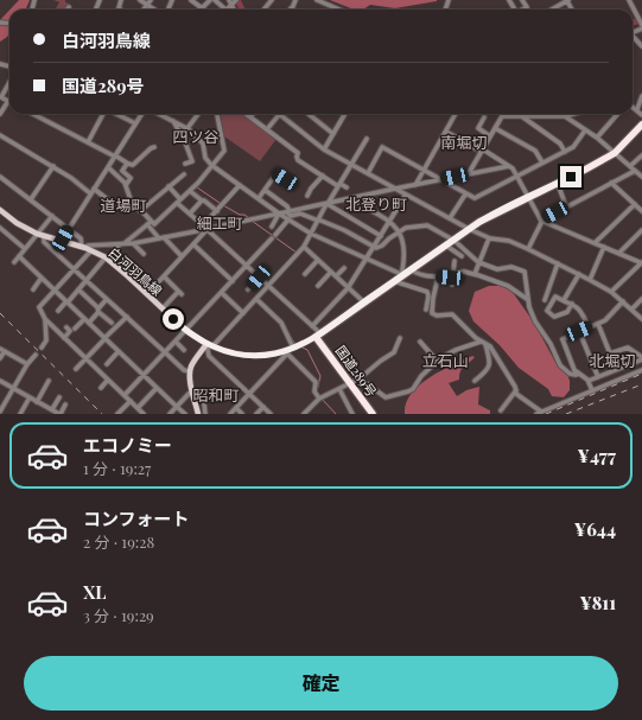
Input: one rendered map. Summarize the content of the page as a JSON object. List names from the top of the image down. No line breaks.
{"streets":{"highway":["国道289号"],"main road":["白河羽鳥線"]},"districts":["四ツ谷","南堀切","北登り町","道場町","細工町","立石山","北堀切","昭和町"],"page":{"banner":["白河羽鳥線","国道289号"],"list":[{"name":"エコノミー","note":"1 分 · 19:27","value":"¥477"},{"name":"コンフォート","note":"2 分 · 19:28","value":"¥644"},{"name":"XL","note":"3 分 · 19:29","value":"¥811"}],"buttons":"確定"}}
